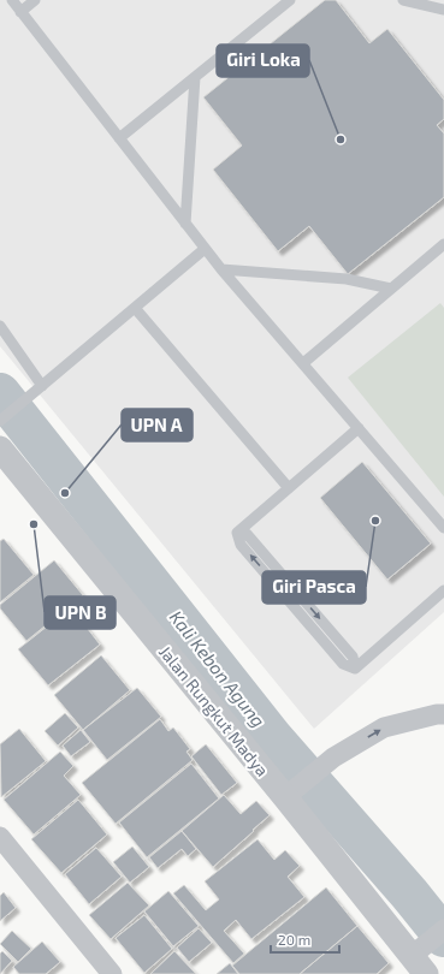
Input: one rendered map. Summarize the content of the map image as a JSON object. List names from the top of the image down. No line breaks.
{"streets":{"street":["Jalan Rungkut Madya"]},"water":["Kali Kebon Agung"],"places":["Giri Loka","UPN A","Giri Pasca","UPN B"],"scale_bar":"20 m"}
